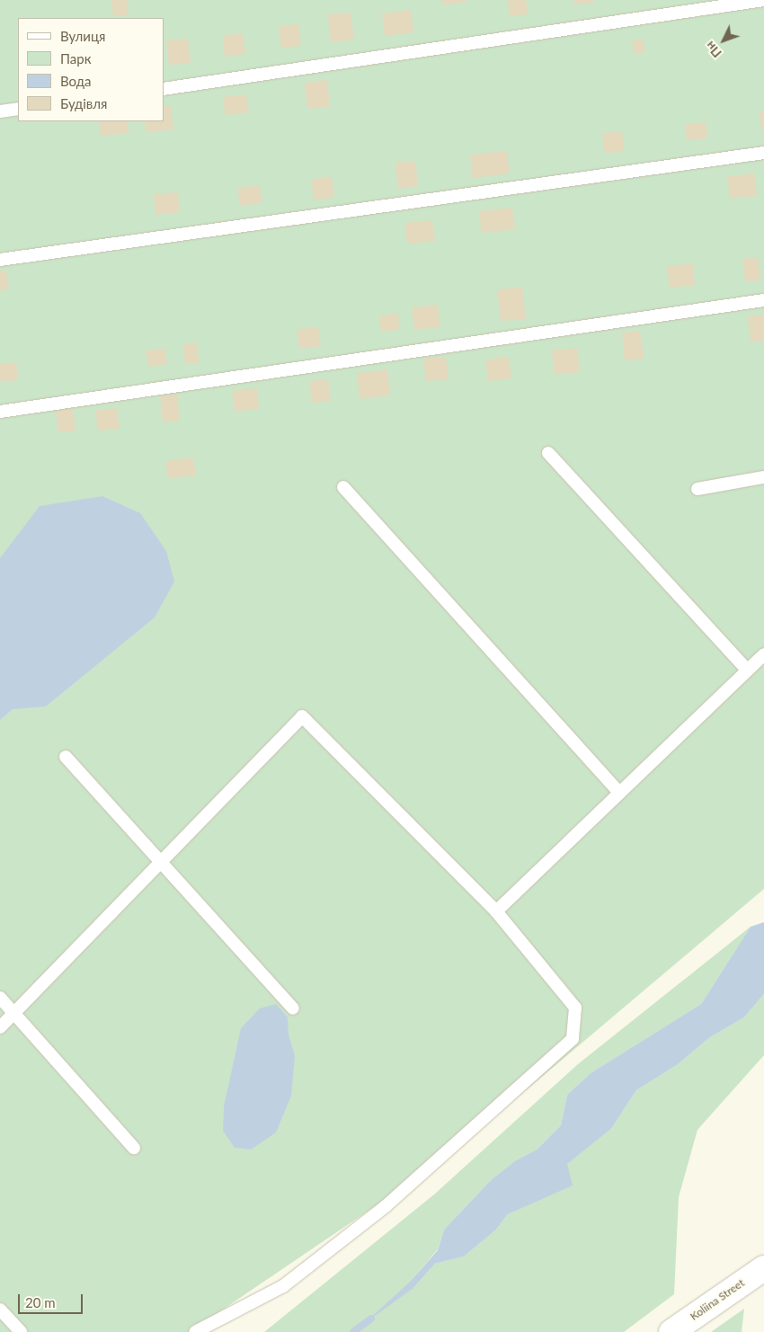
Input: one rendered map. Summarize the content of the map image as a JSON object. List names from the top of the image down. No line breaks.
{"streets":{"street":["Koliina Street"]},"legend":["Вулиця","Парк","Вода","Будівля"],"scale_bar":"20 m","north":"bottom left"}
